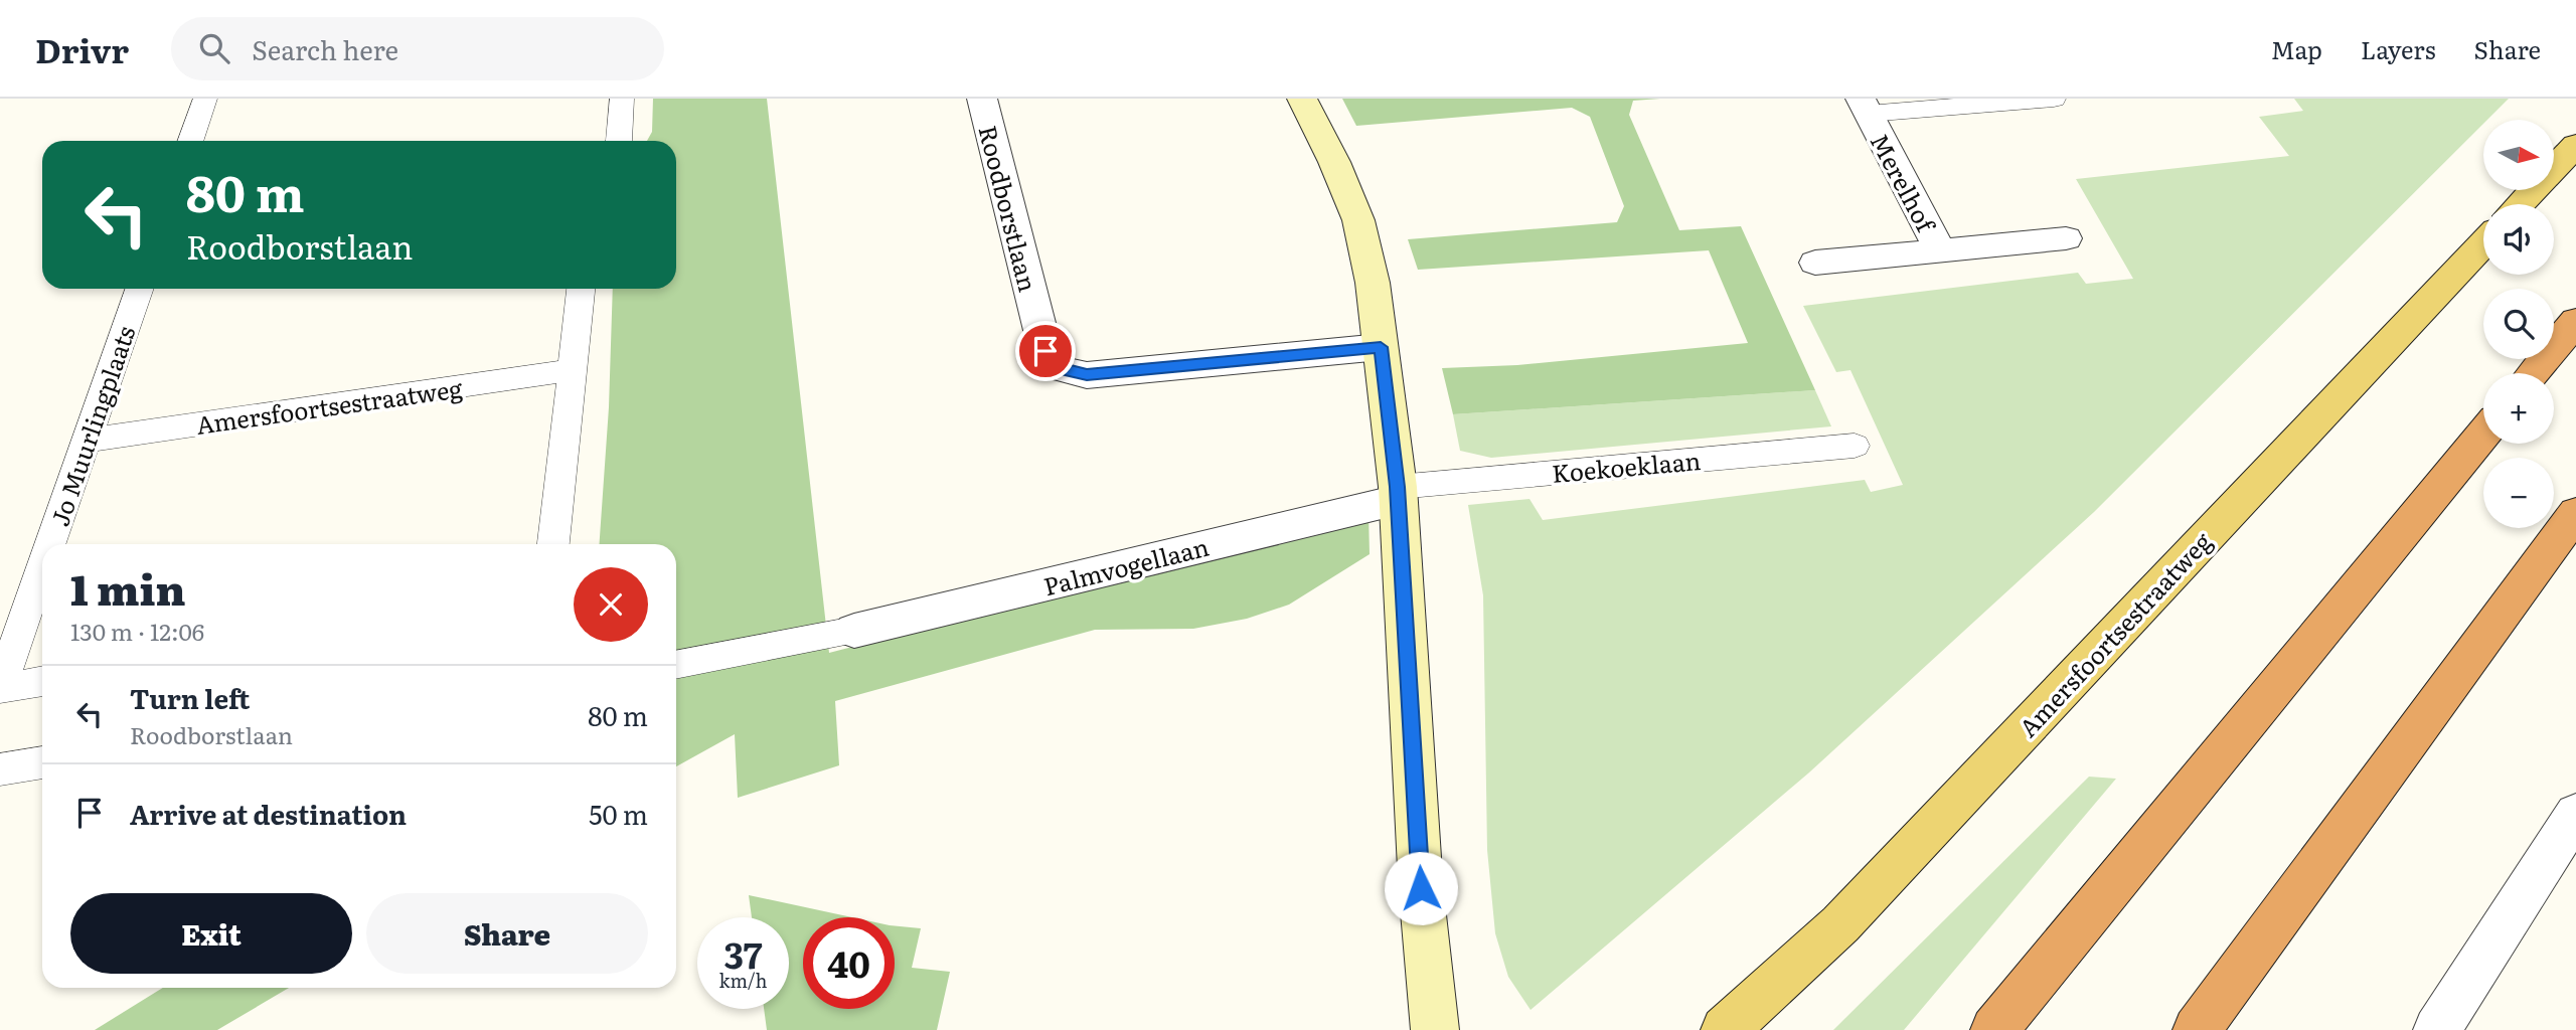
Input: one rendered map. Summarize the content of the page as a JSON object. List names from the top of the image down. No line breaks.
{"streets":{"main road":["Amersfoortsestraatweg"],"street":["Merelhof","Roodborstlaan","Palmvogellaan"],"lane":["Jo Muurlingplaats","Koekoeklaan"]},"crossings":[["Amersfoortsestraatweg","Jo Muurlingplaats"],["Koekoeklaan","Palmvogellaan"]],"north":"right","page":{"header":"Drivr","search":"Search here","nav":["Map","Layers","Share"],"map_buttons":["+","−"],"turn":["80 m","Roodborstlaan"],"heading":["1 min","130 m · 12:06"],"list":[{"name":"Turn left","note":"Roodborstlaan","value":"80 m"},{"name":"Arrive at destination","value":"50 m"}],"buttons":["Exit","Share"],"speed":"37 km/h","limit":"40"}}
